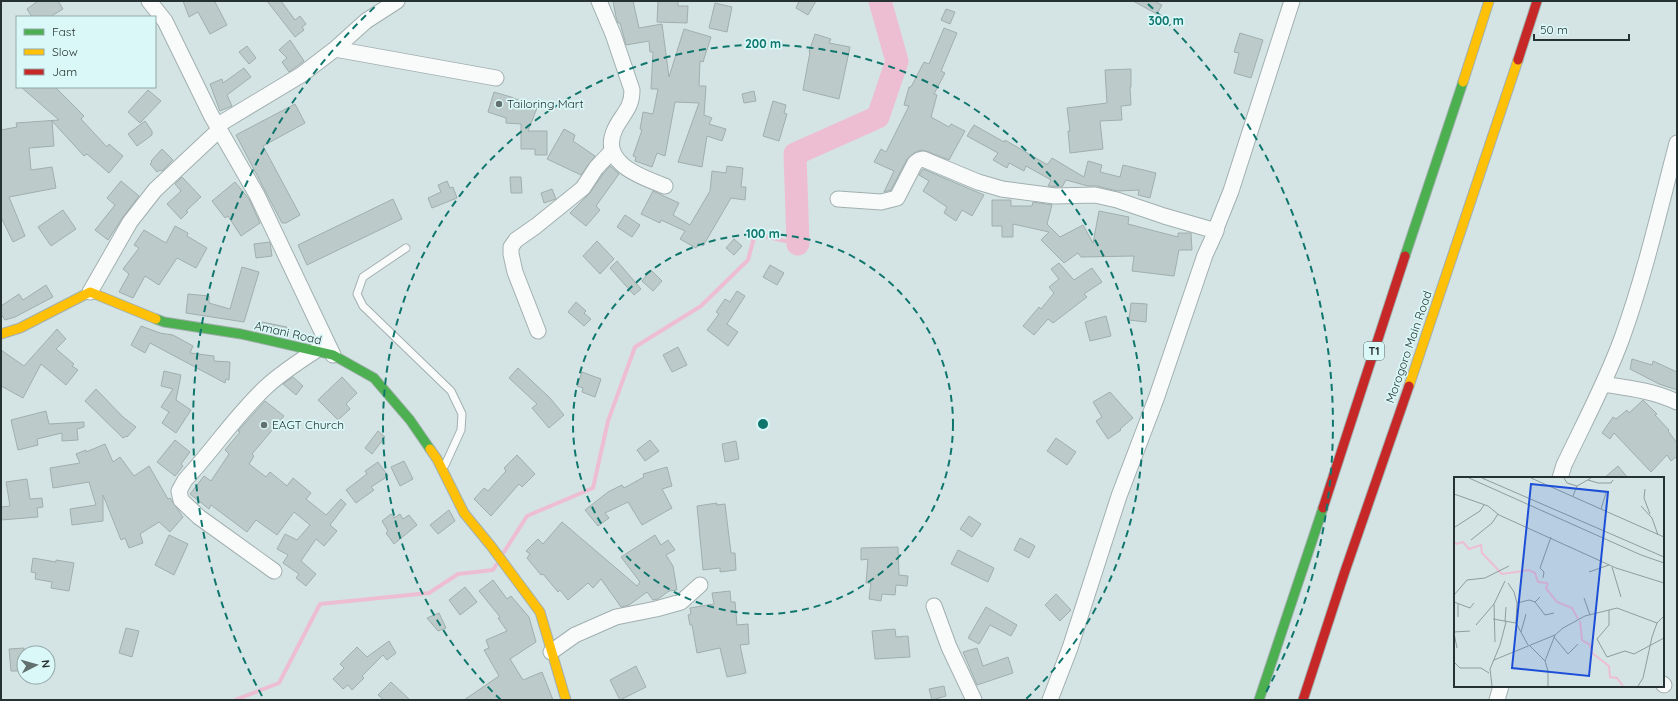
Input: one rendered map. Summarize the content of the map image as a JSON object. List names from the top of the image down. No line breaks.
{"streets":{"main road":["Amani Road","Morogoro Main Road","T1"]},"places":["Tailoring Mart","EAGT Church"],"legend":["Fast","Slow","Jam"],"scale_bar":"50 m","north":"right","rings":["300 m","200 m","100 m"]}
